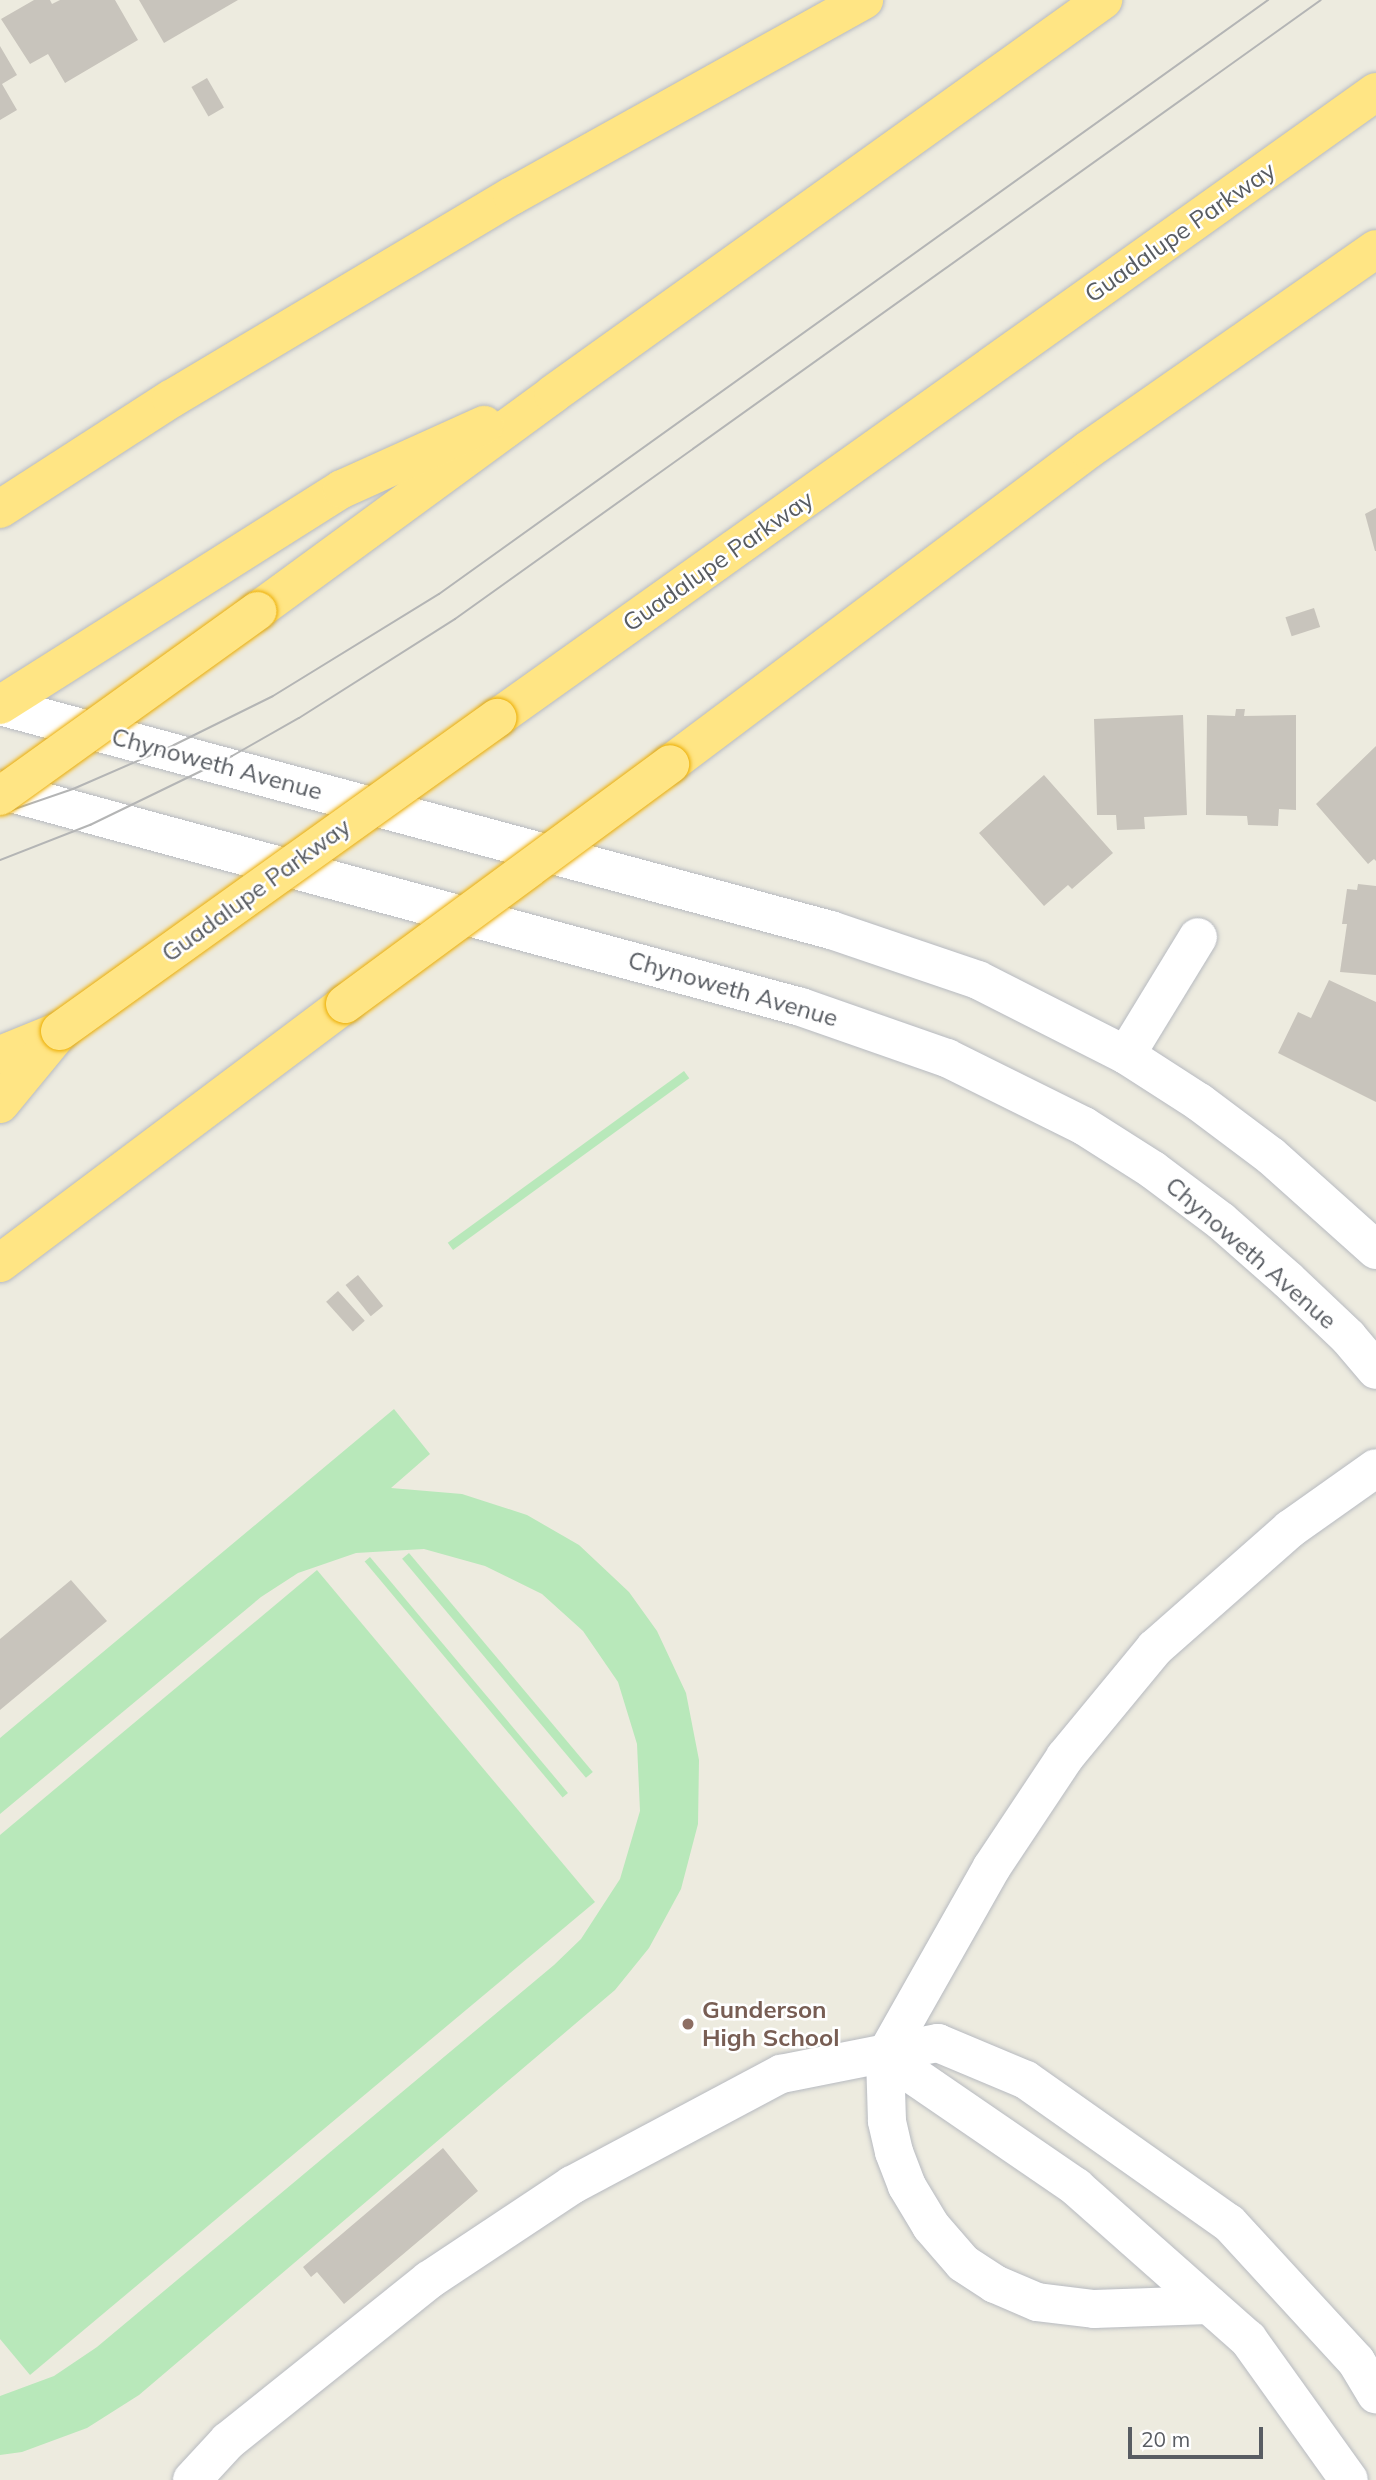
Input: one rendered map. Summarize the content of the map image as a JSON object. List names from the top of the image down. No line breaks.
{"streets":{"highway":["Guadalupe Parkway"],"street":["Chynoweth Avenue"]},"places":["Gunderson High School"],"scale_bar":"20 m"}
